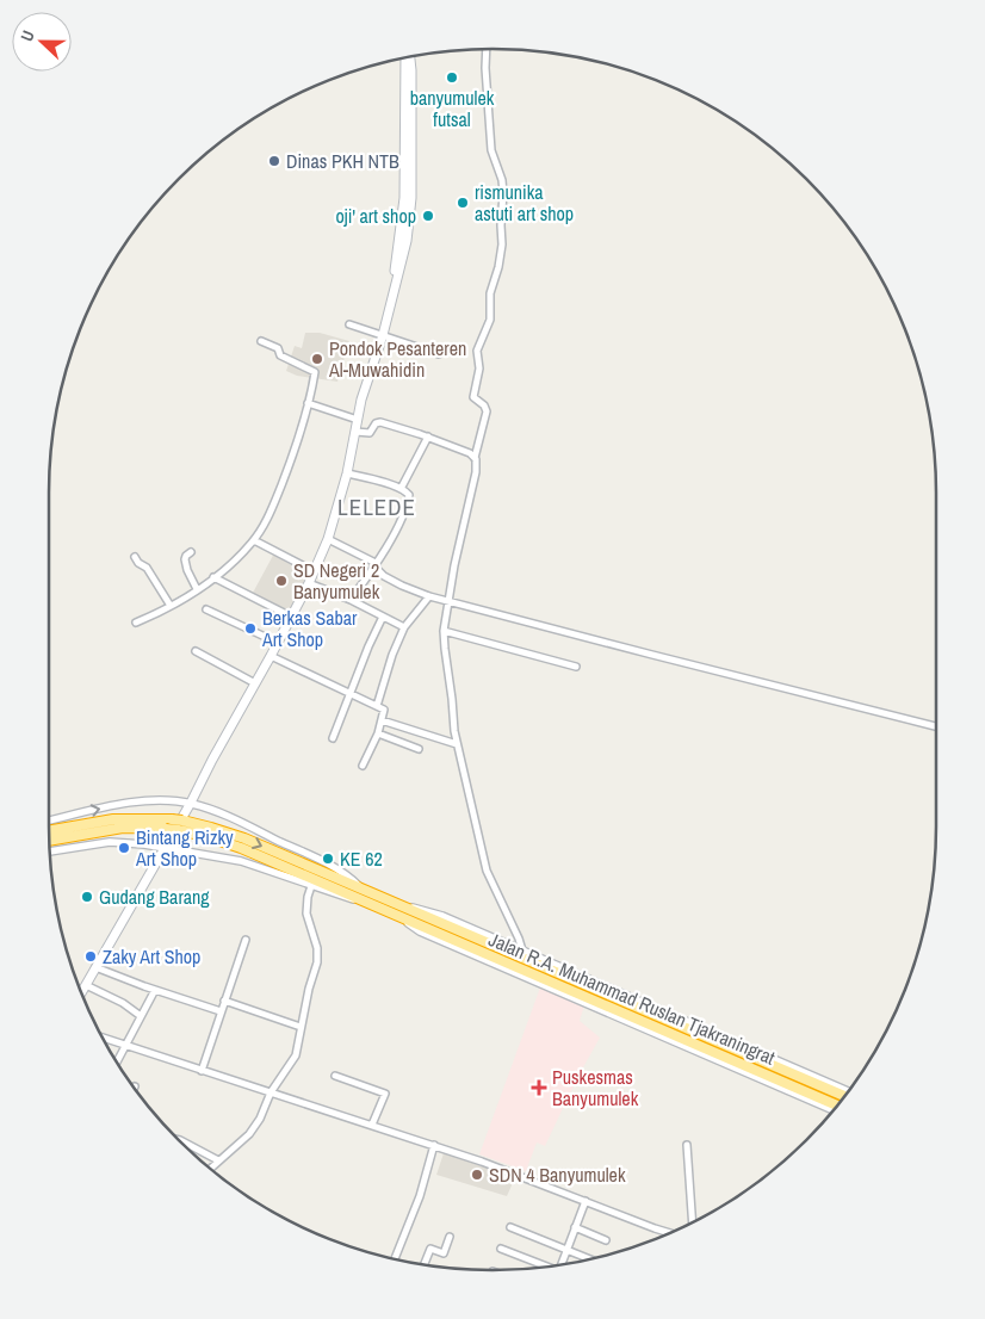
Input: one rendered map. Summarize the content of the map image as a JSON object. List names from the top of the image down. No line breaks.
{"streets":{"highway":["Jalan R.A. Muhammad Ruslan Tjakraningrat"]},"districts":["LELEDE"],"places":{"other":["banyumulek futsal","Dinas PKH NTB","rismunika astuti art shop","oji' art shop","Pondok Pesanteren Al-Muwahidin","SD Negeri 2 Banyumulek","Berkas Sabar Art Shop","Bintang Rizky Art Shop","KE 62","Gudang Barang","Zaky Art Shop","SDN 4 Banyumulek"],"health":["Puskesmas Banyumulek"]},"north":"left"}
